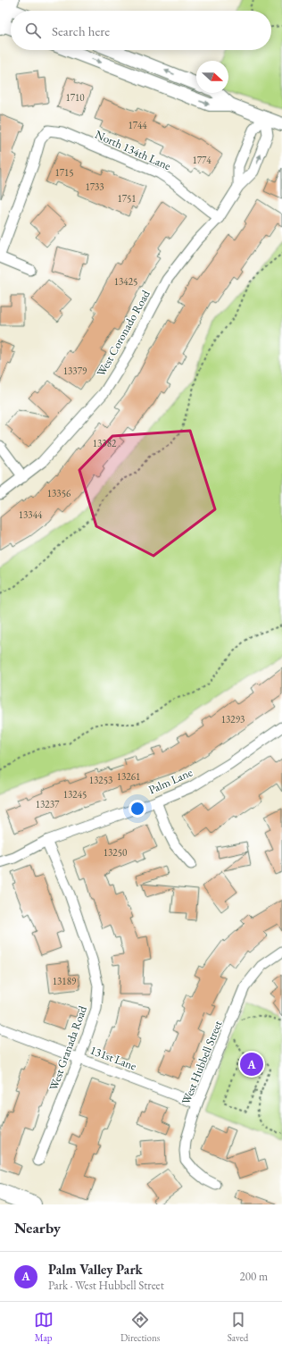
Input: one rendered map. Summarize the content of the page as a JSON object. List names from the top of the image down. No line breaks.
{"streets":{"street":["North 134th Lane","West Coronado Road","Palm Lane","West Granada Road","131st Lane","West Hubbell Street"]},"crossings":[["North 134th Lane","West Coronado Road"],["Palm Lane","West Granada Road"],["West Granada Road","131st Lane"],["131st Lane","West Hubbell Street"]],"house_numbers":["1710","1744","1774","1715","1733","1751","13425","13379","13382","13356","13344","13293","13261","13253","13245","13237","13250","13189"],"north":"right","page":{"search":"Search here","pins":"A","heading":"Nearby","list":[{"mark":"A","name":"Palm Valley Park","note":"Park · West Hubbell Street","value":"200 m"}],"nav":["Map","Directions","Saved"]}}
